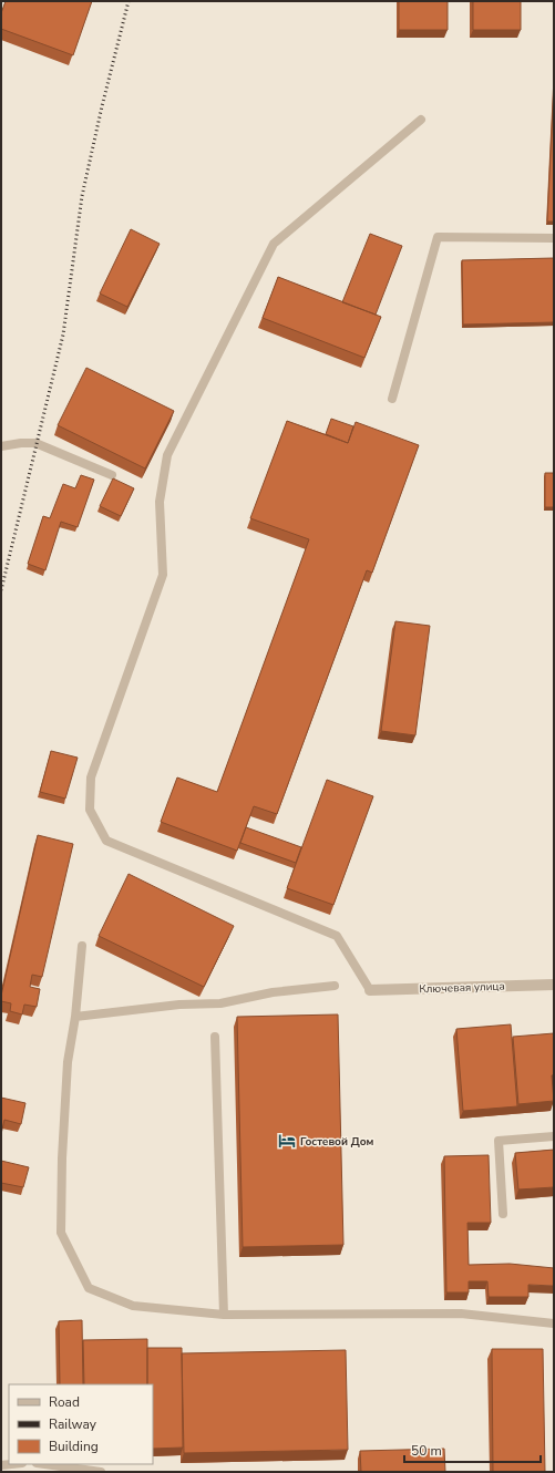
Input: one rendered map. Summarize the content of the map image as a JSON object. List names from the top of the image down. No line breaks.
{"streets":{"street":["Ключевая улица"]},"places":{"hotel":["Гостевой Дом"]},"legend":["Road","Railway","Building"],"scale_bar":"50 m"}
